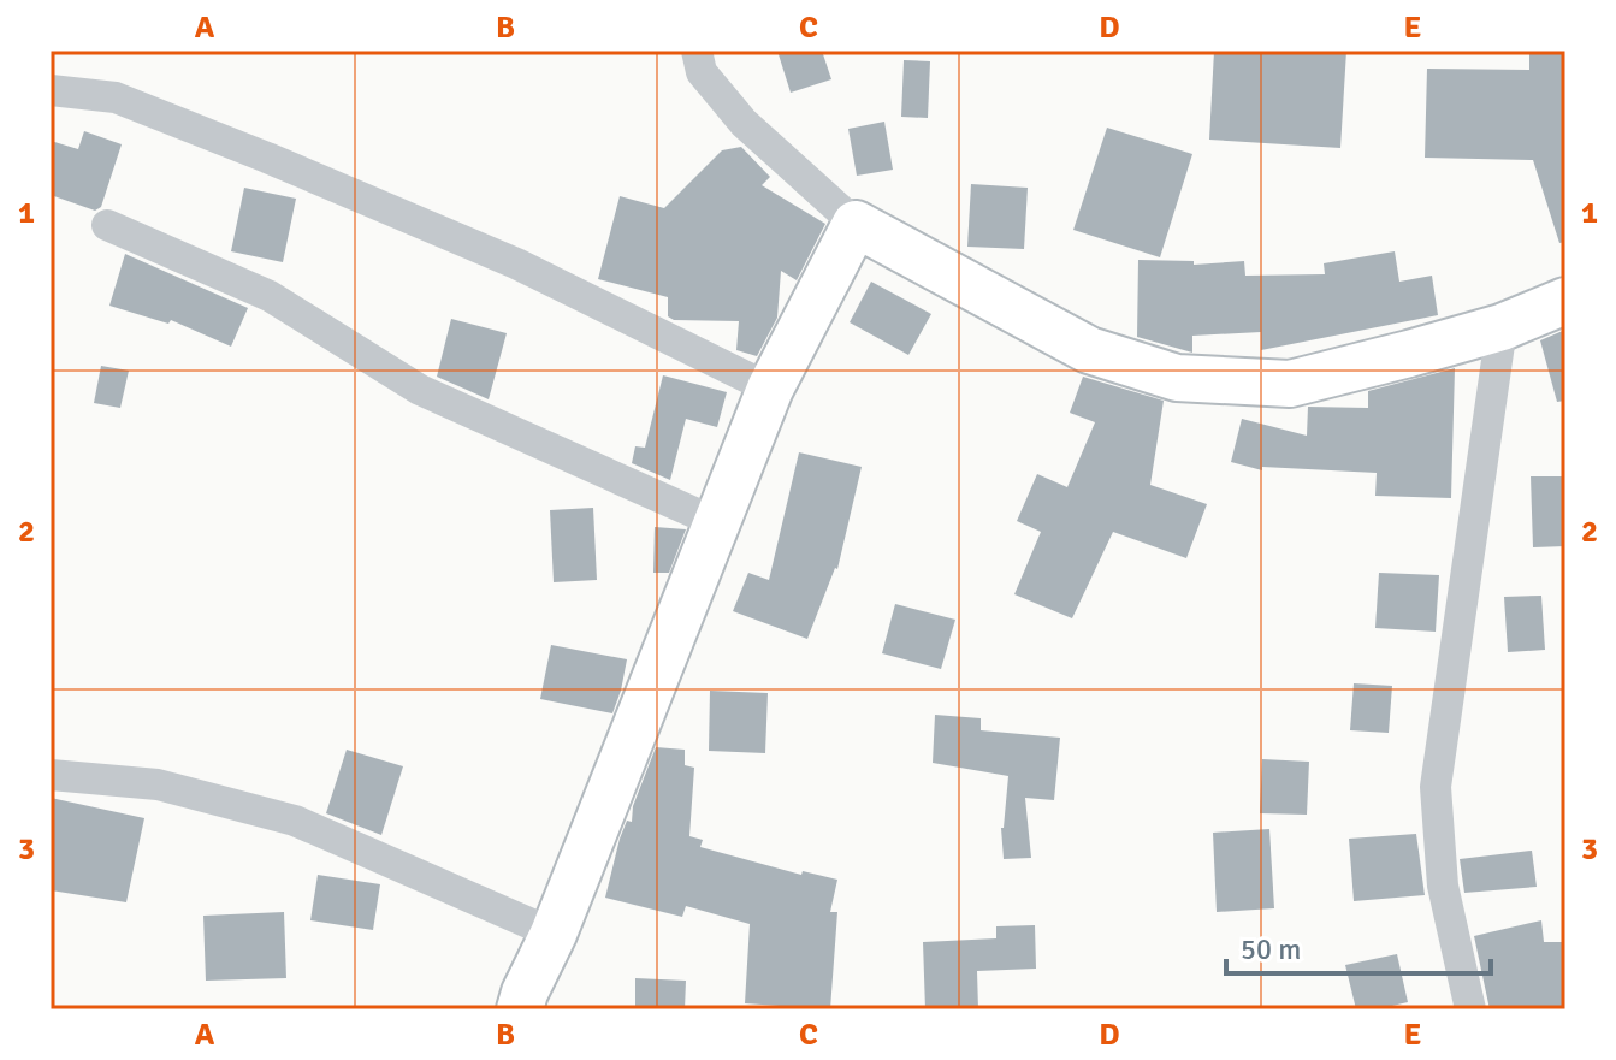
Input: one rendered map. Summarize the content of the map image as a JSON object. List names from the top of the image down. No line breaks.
{"scale_bar":"50 m","grid":{"columns":["A","B","C","D","E"],"rows":["1","2","3"]}}
